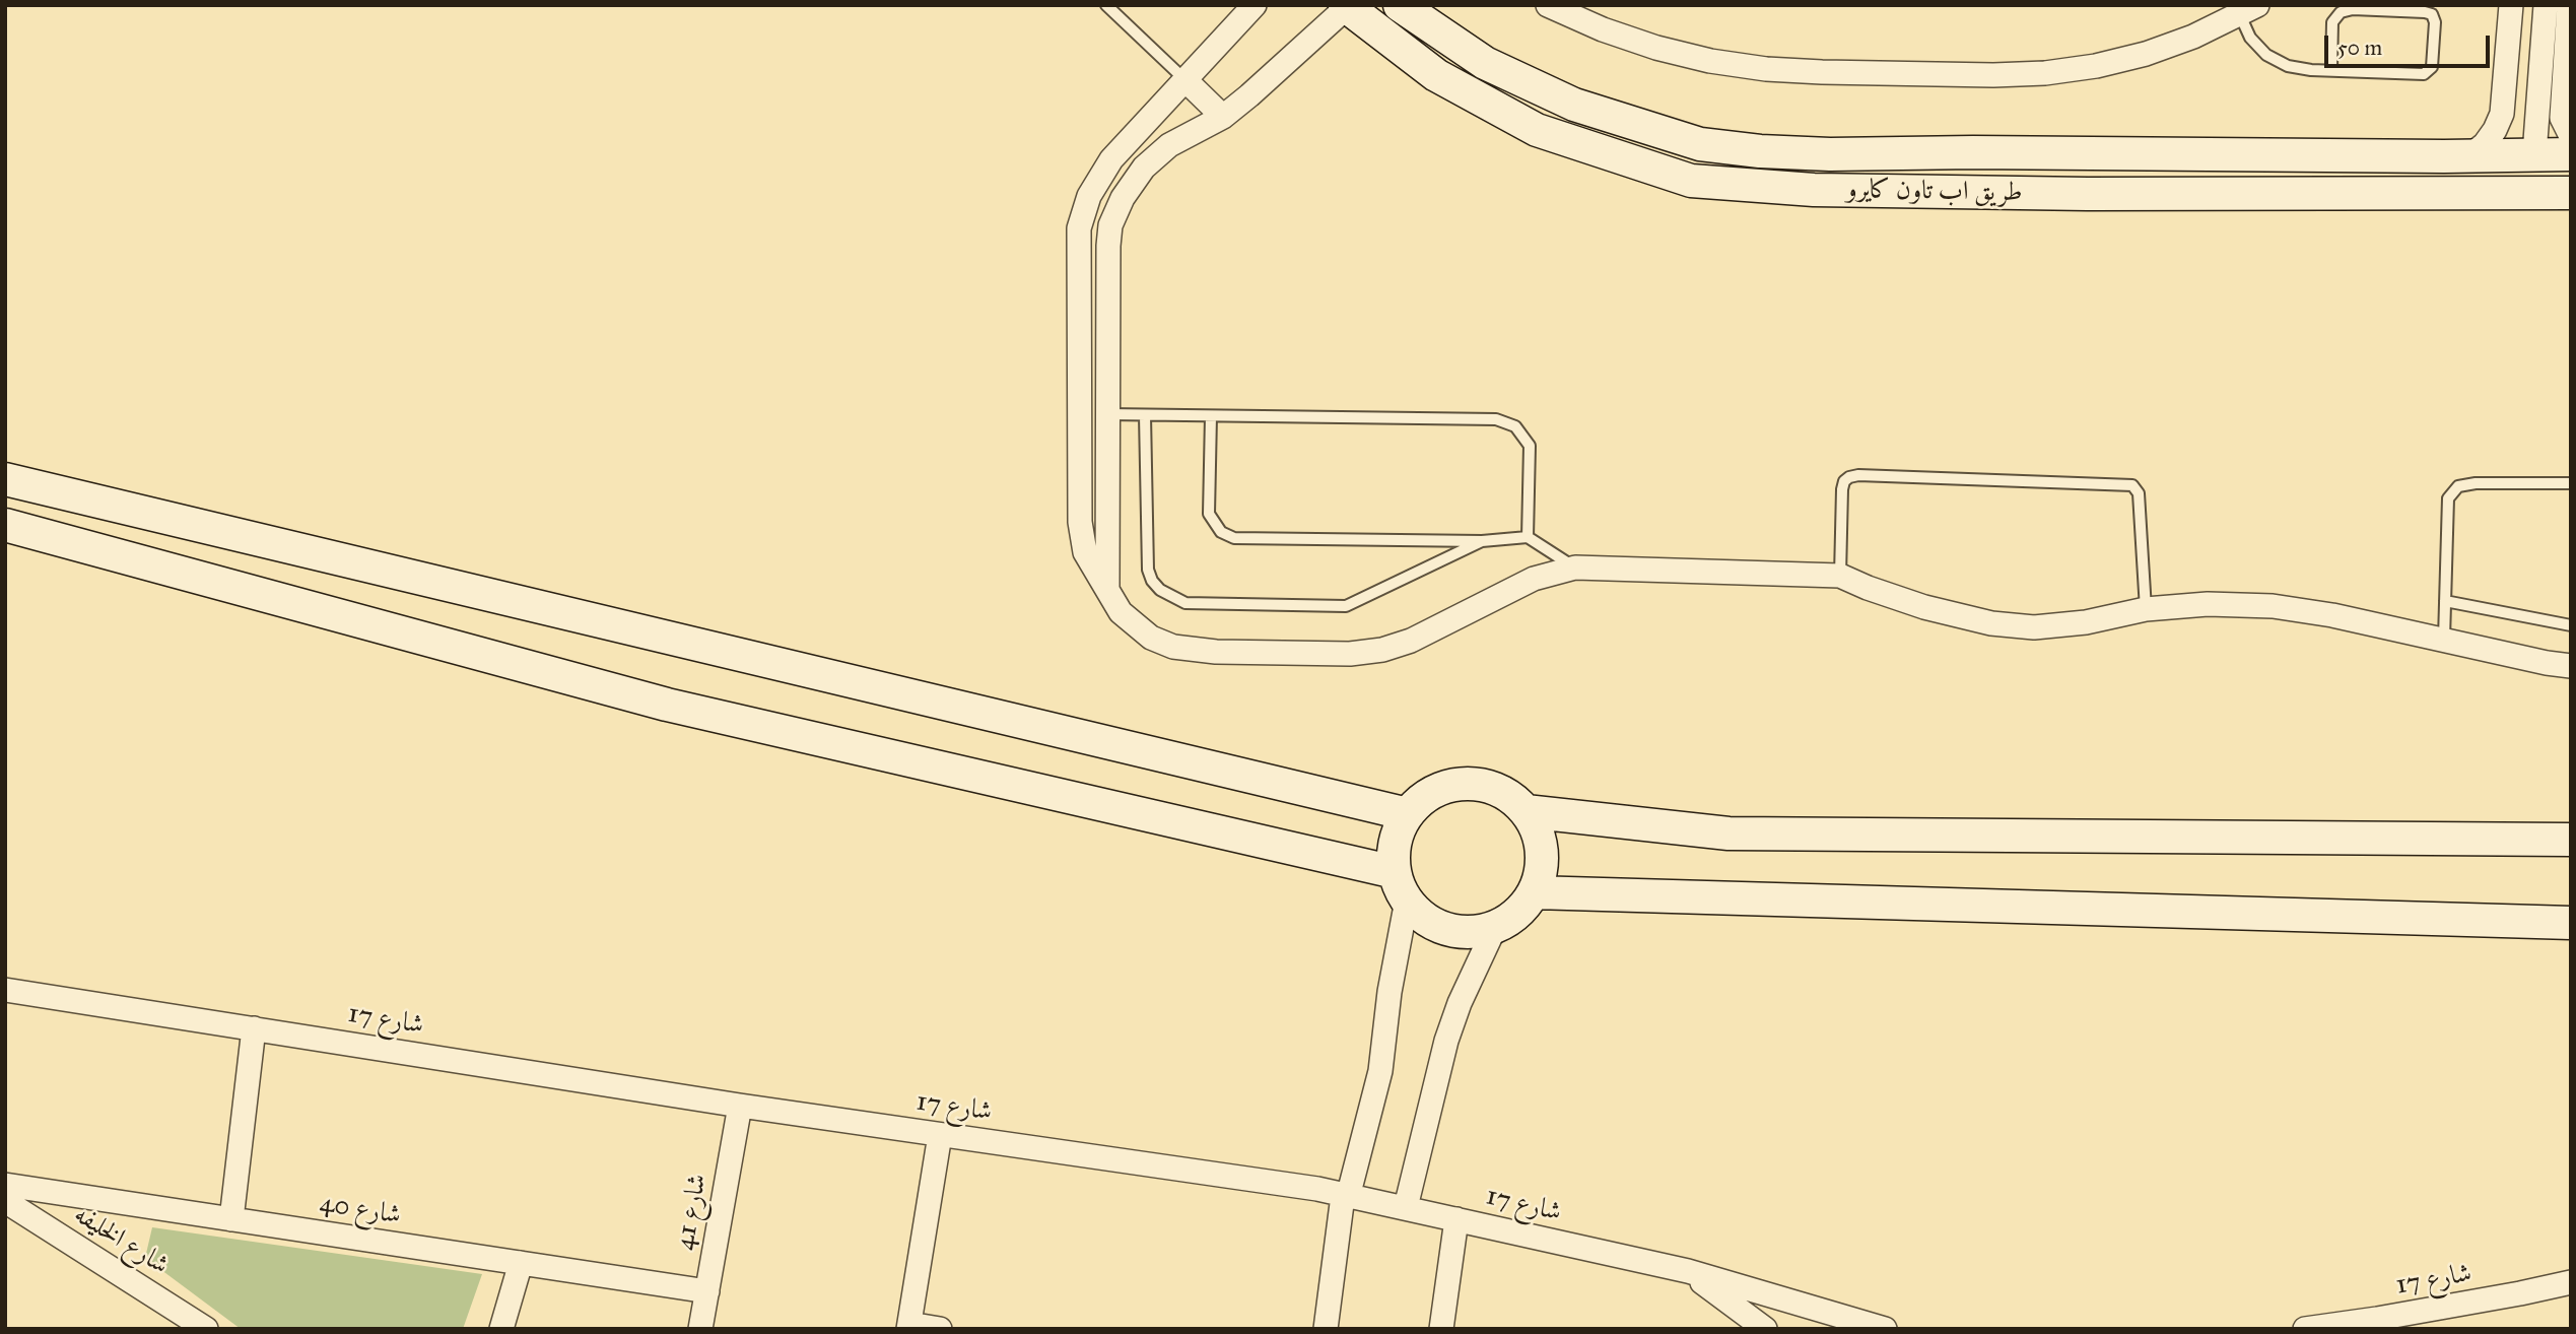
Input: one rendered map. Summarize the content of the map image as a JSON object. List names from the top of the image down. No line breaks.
{"streets":{"main road":["طريق اب تاون كايرو"],"street":["شارع 17","شارع 40","شارع 41","شارع الخليفه"]},"crossings":[["شارع 17","شارع 41"],["شارع 40","شارع 41"]],"scale_bar":"50 m"}
